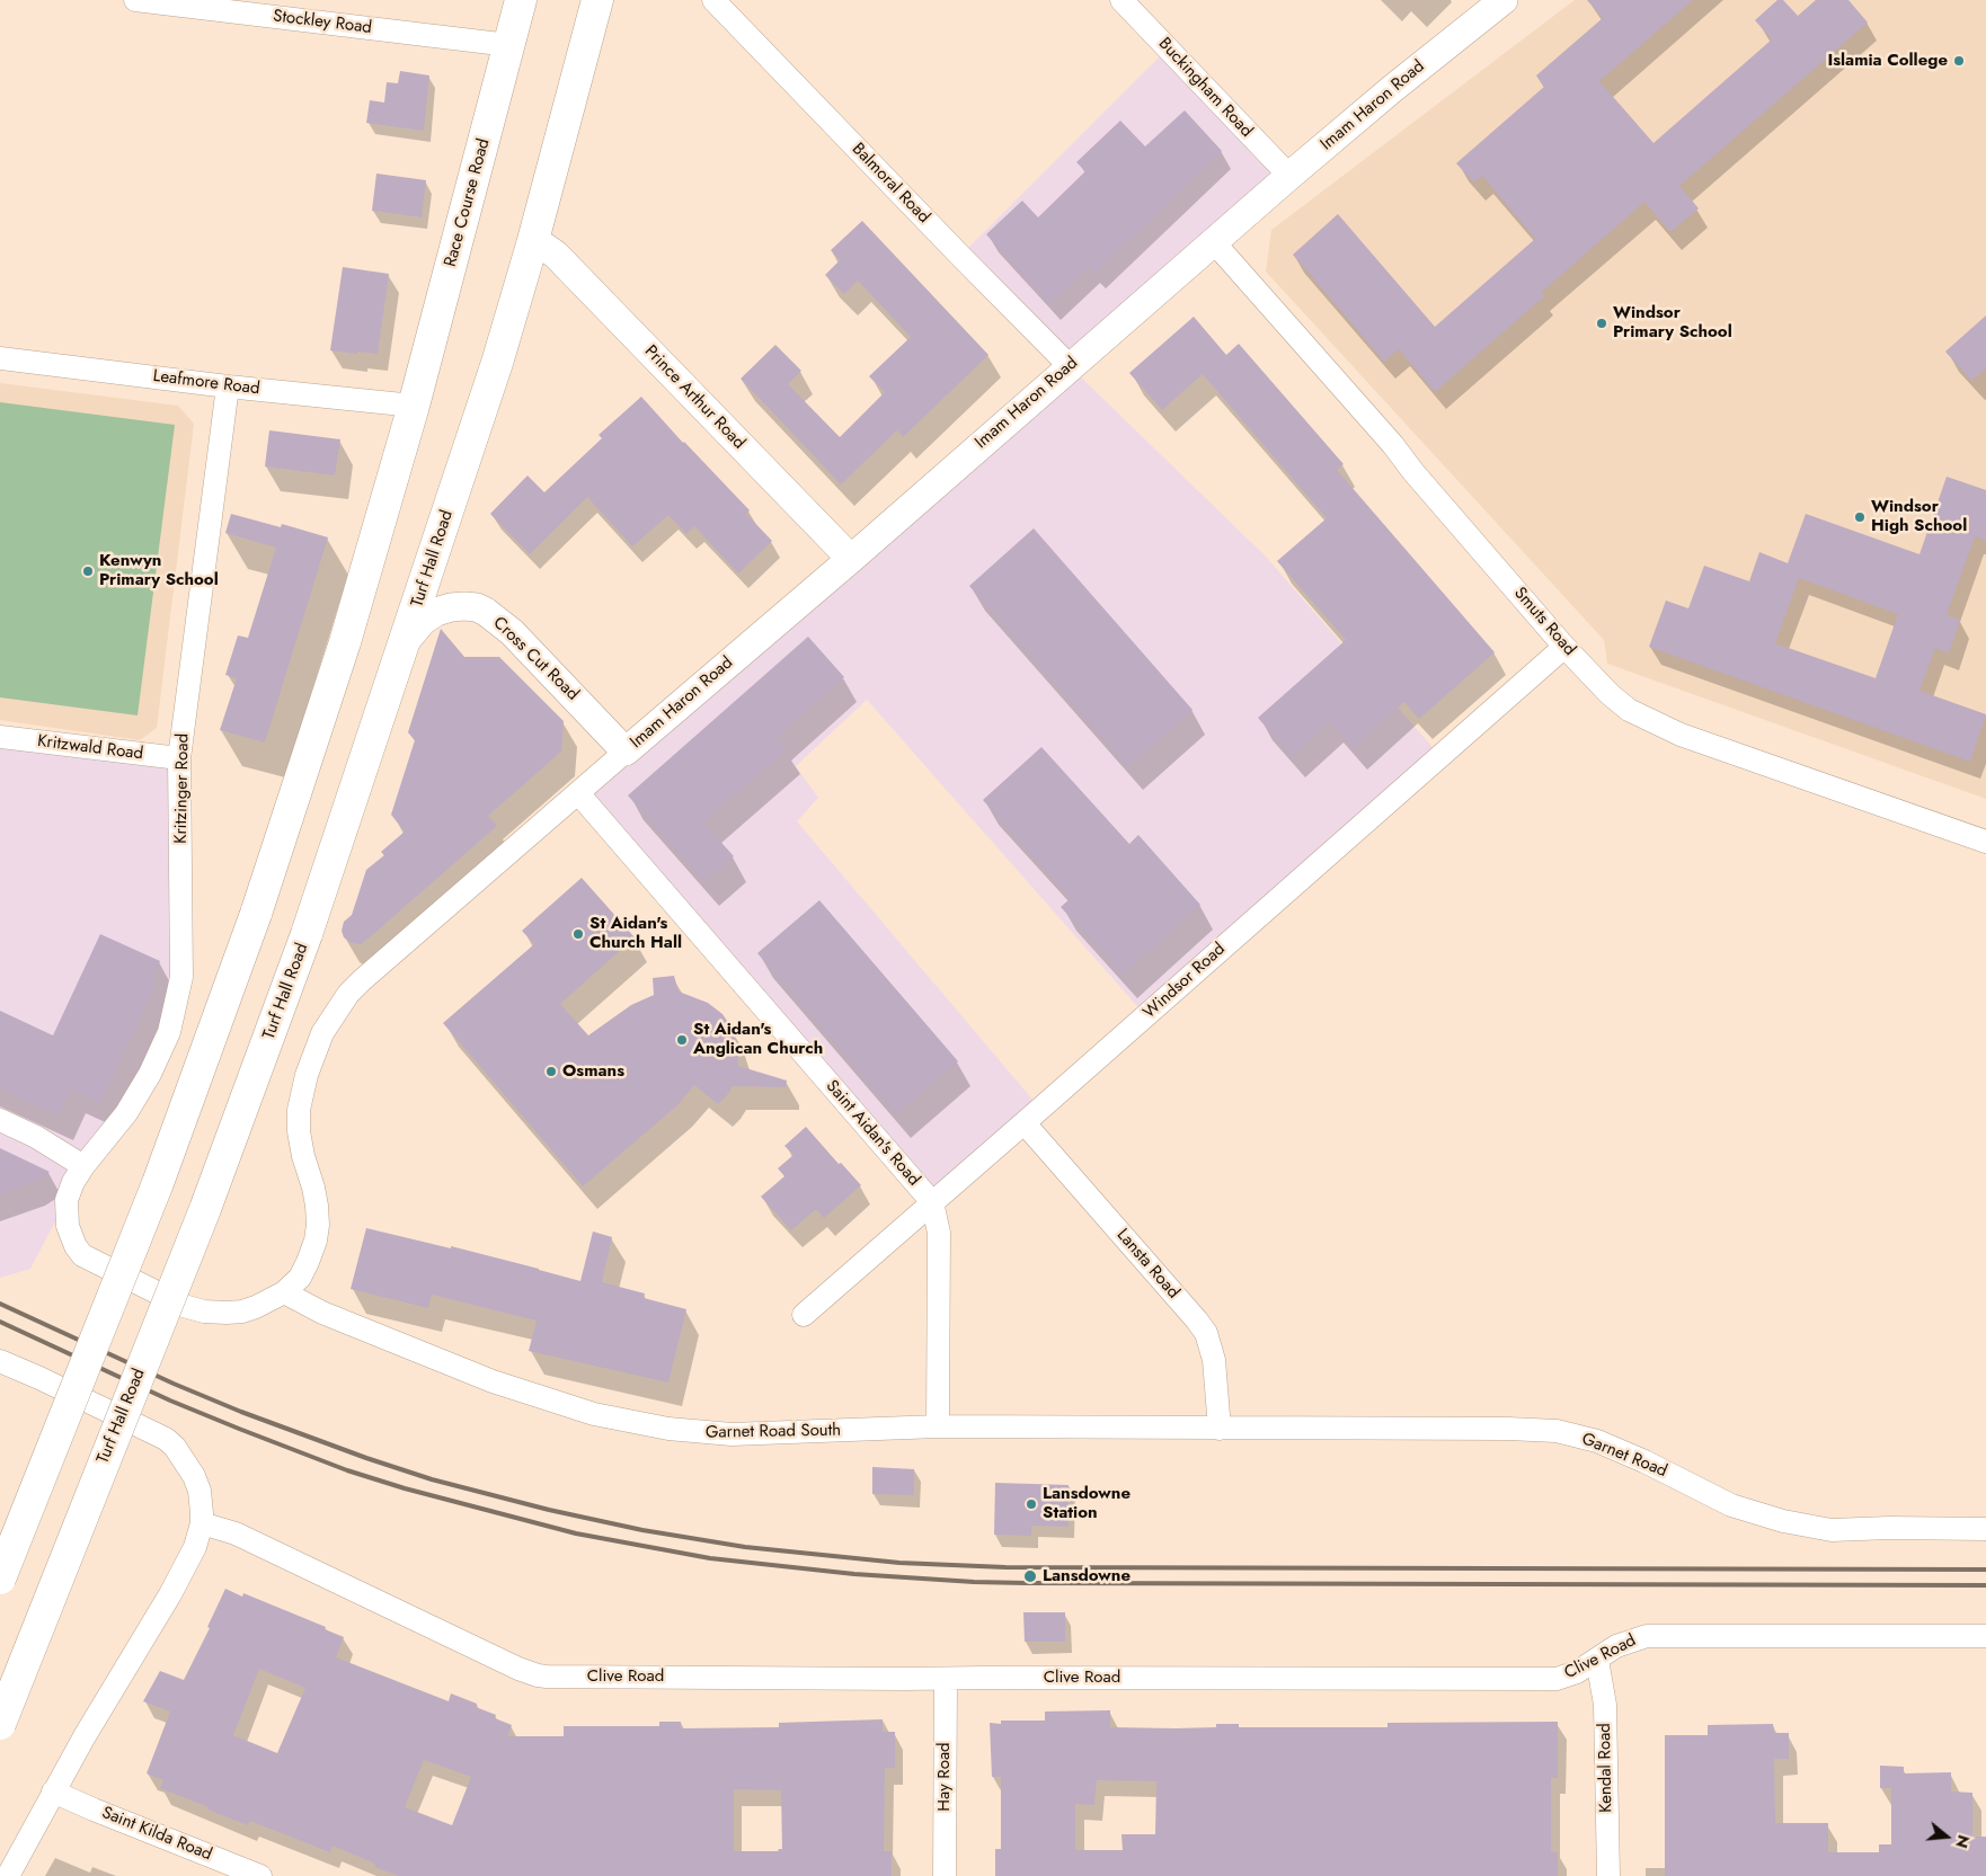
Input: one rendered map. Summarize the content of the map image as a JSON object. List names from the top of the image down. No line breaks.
{"streets":{"main road":["Race Course Road","Turf Hall Road"],"street":["Stockley Road","Buckingham Road","Imam Haron Road","Balmoral Road","Leafmore Road","Prince Arthur Road","Smuts Road","Cross Cut Road","Kritzwald Road","Kritzinger Road","Windsor Road","Saint Aidan's Road","Lansta Road","Garnet Road South","Garnet Road","Clive Road","Kendal Road","Hay Road","Saint Kilda Road"]},"crossings":[["Stockley Road","Race Course Road"],["Buckingham Road","Imam Haron Road"],["Imam Haron Road","Balmoral Road"],["Imam Haron Road","Prince Arthur Road"],["Imam Haron Road","Smuts Road"],["Imam Haron Road","Cross Cut Road"],["Imam Haron Road","Kritzinger Road"],["Imam Haron Road","Saint Aidan's Road"],["Imam Haron Road","Garnet Road South"],["Race Course Road","Leafmore Road"],["Leafmore Road","Kritzinger Road"],["Prince Arthur Road","Turf Hall Road"],["Turf Hall Road","Cross Cut Road"],["Smuts Road","Windsor Road"],["Kritzwald Road","Kritzinger Road"],["Windsor Road","Saint Aidan's Road"],["Windsor Road","Lansta Road"],["Saint Aidan's Road","Garnet Road South"],["Lansta Road","Garnet Road South"],["Lansta Road","Garnet Road"],["Garnet Road South","Garnet Road"],["Clive Road","Kendal Road"],["Clive Road","Hay Road"]],"places":["Islamia College","Windsor Primary School","Windsor High School","Kenwyn Primary School","St Aidan's Church Hall","St Aidan's Anglican Church","Osmans","Lansdowne Station","Lansdowne"],"north":"right"}
